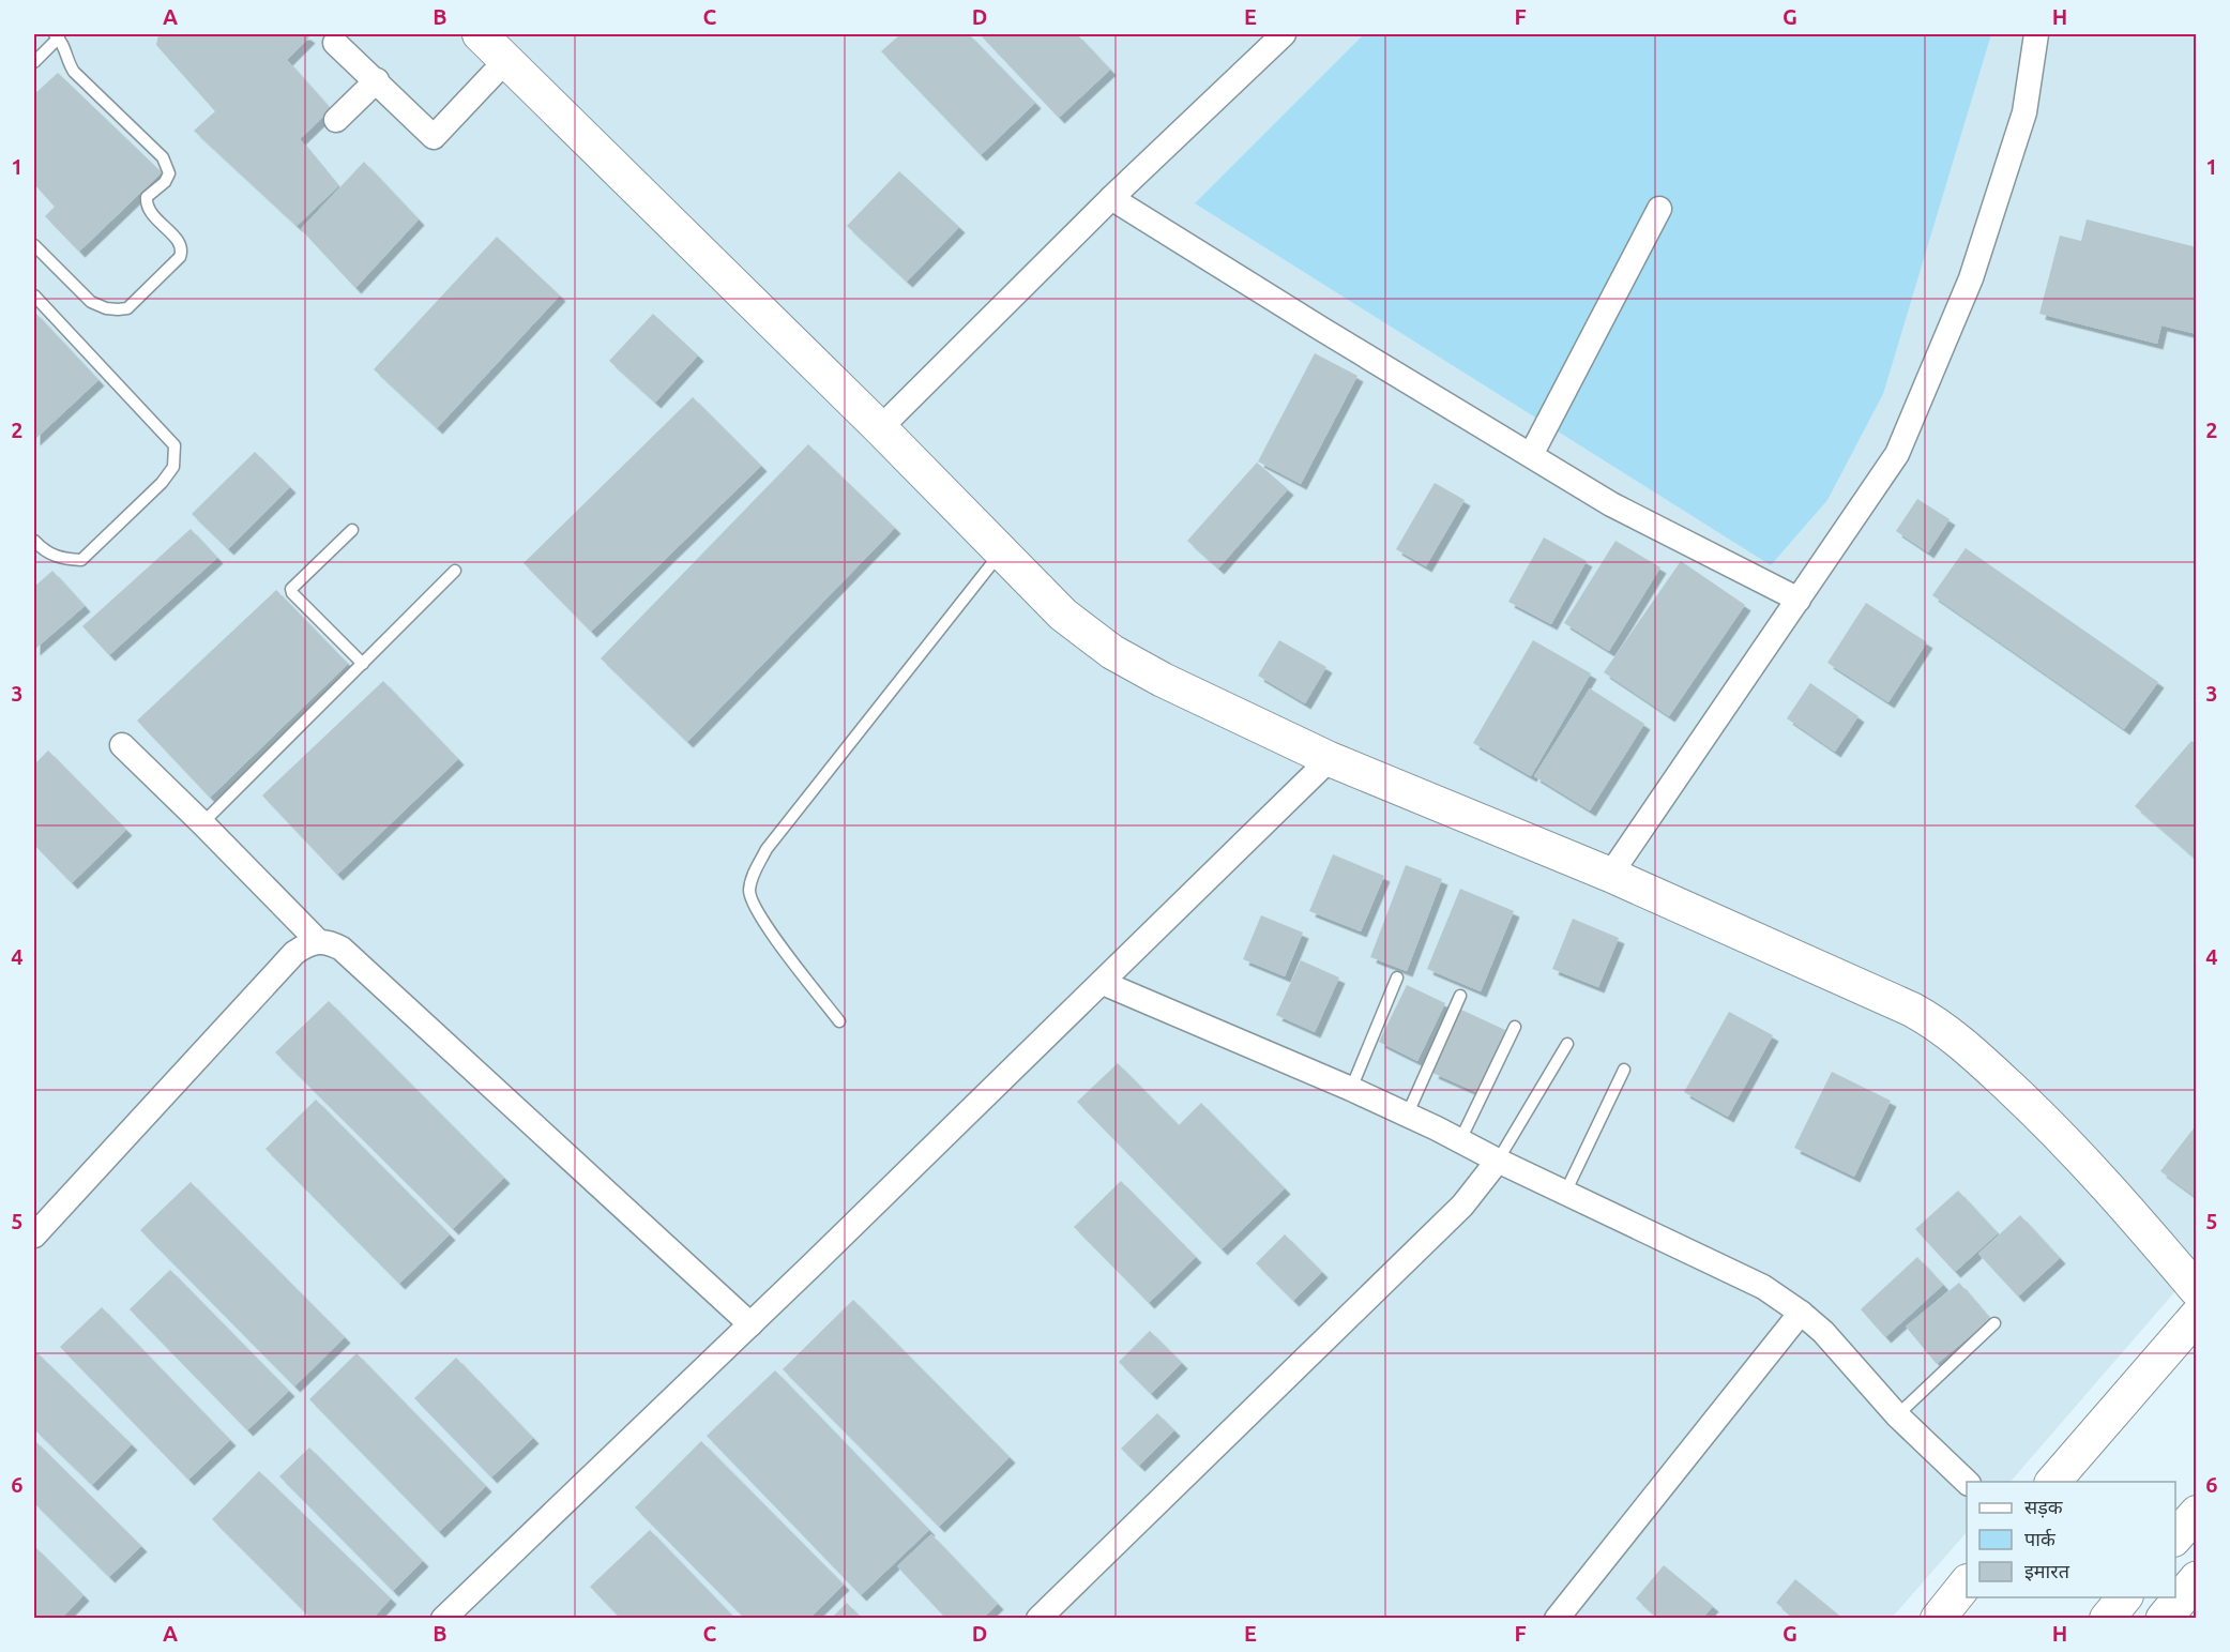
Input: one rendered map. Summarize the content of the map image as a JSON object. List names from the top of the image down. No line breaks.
{"legend":["सड़क","पार्क","इमारत"],"grid":{"columns":["A","B","C","D","E","F","G","H"],"rows":["1","2","3","4","5","6"]}}
